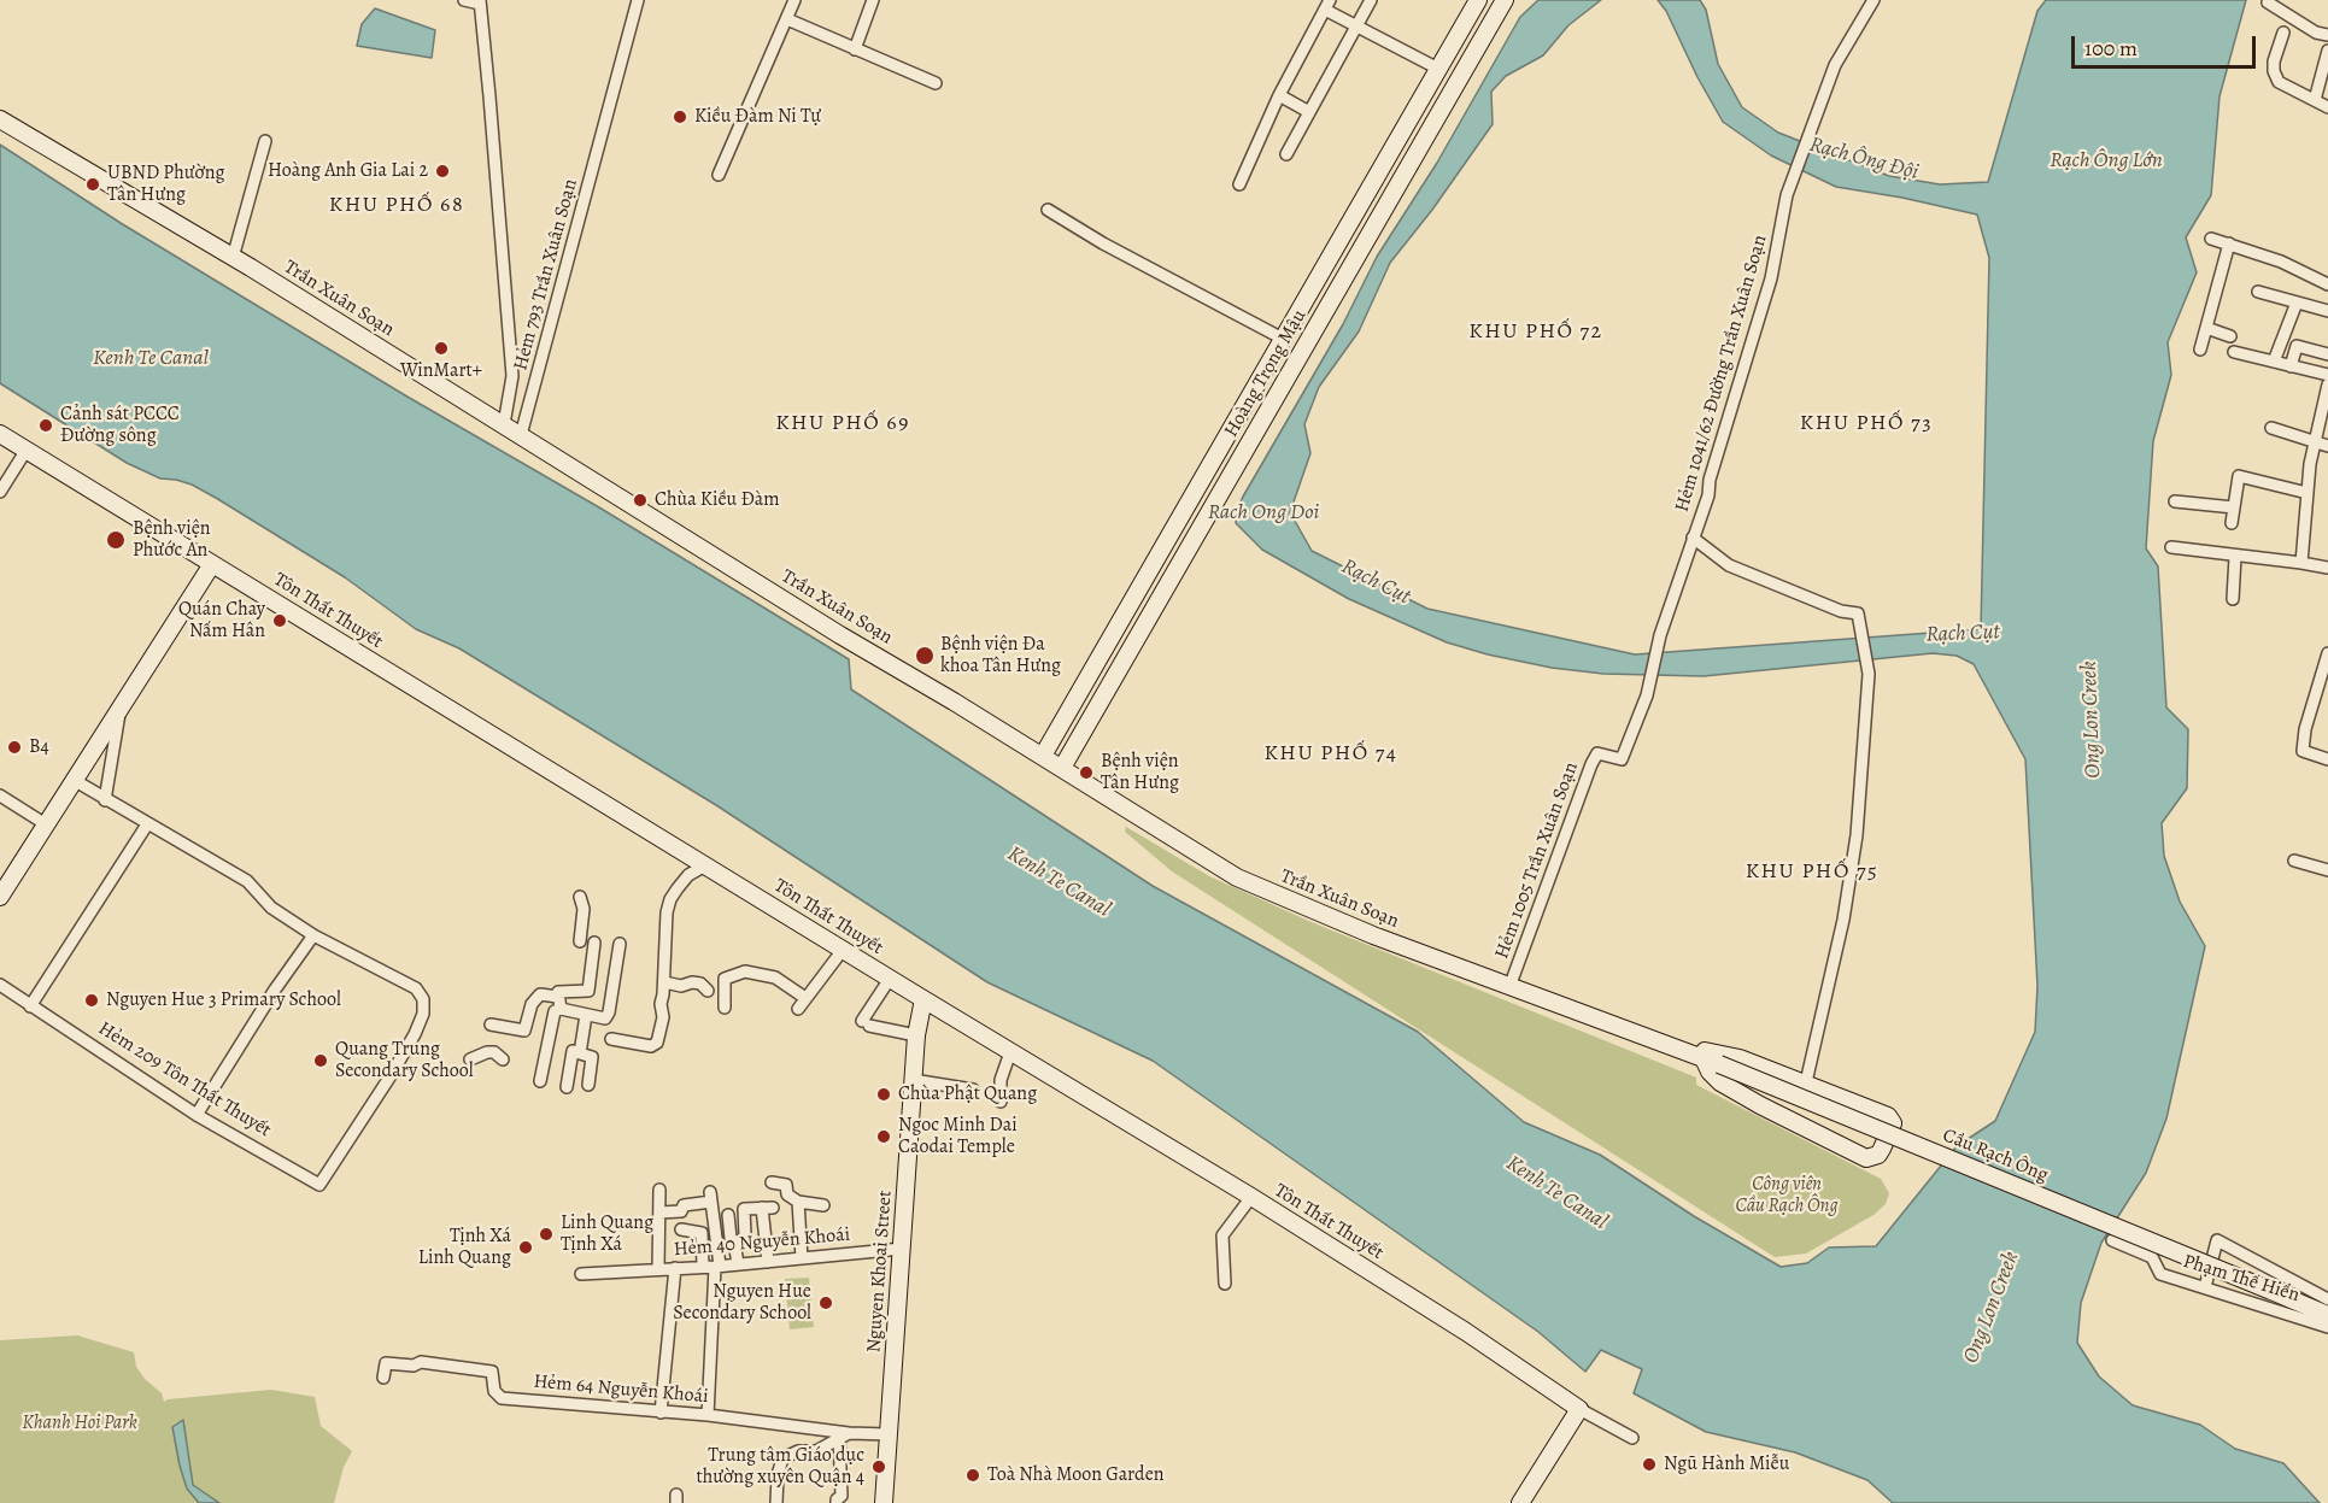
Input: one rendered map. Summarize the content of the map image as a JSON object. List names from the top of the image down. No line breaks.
{"streets":{"main road":["Trần Xuân Soạn","Hoàng Trọng Mậu","Tôn Thất Thuyết","Cầu Rạch Ông","Nguyen Khoai Street","Phạm Thế Hiển"],"street":["Hẻm 793 Trần Xuân Soạn","Hẻm 1041/62 Đường Trần Xuân Soạn","Hẻm 1005 Trần Xuân Soạn","Hẻm 209 Tôn Thất Thuyết","Hẻm 40 Nguyễn Khoái","Hẻm 64 Nguyễn Khoái"]},"crossings":[["Hẻm 793 Trần Xuân Soạn","Trần Xuân Soạn"],["Trần Xuân Soạn","Hoàng Trọng Mậu"],["Trần Xuân Soạn","Hẻm 1005 Trần Xuân Soạn"],["Trần Xuân Soạn","Cầu Rạch Ông"],["Hẻm 1041/62 Đường Trần Xuân Soạn","Hẻm 1005 Trần Xuân Soạn"],["Tôn Thất Thuyết","Nguyen Khoai Street"],["Cầu Rạch Ông","Phạm Thế Hiển"],["Hẻm 40 Nguyễn Khoái","Nguyen Khoai Street"],["Nguyen Khoai Street","Hẻm 64 Nguyễn Khoái"]],"districts":["KHU PHỐ 68","KHU PHỐ 72","KHU PHỐ 69","KHU PHỐ 73","KHU PHỐ 74","KHU PHỐ 75"],"water":["Rạch Ông Đội","Rạch Ông Lớn","Kenh Te Canal","Rach Ong Doi","Rạch Cụt","Ong Lon Creek"],"parks":["Công viên Cầu Rạch Ông","Khanh Hoi Park"],"places":["Kiều Đàm Ni Tự","Hoàng Anh Gia Lai 2","UBND Phường Tân Hưng","WinMart+","Cảnh sát PCCC Đường sông","Chùa Kiều Đàm","Bệnh viện Phước An","Quán Chay Nấm Hân","Bệnh viện Đa khoa Tân Hưng","B4","Bệnh viện Tân Hưng","Nguyen Hue 3 Primary School","Quang Trung Secondary School","Chùa Phật Quang","Ngoc Minh Dai Caodai Temple","Linh Quang Tịnh Xá","Tịnh Xá Linh Quang","Nguyen Hue Secondary School","Ngũ Hành Miễu","Trung tâm Giáo dục thường xuyên Quận 4","Toà Nhà Moon Garden"],"scale_bar":"100 m"}
